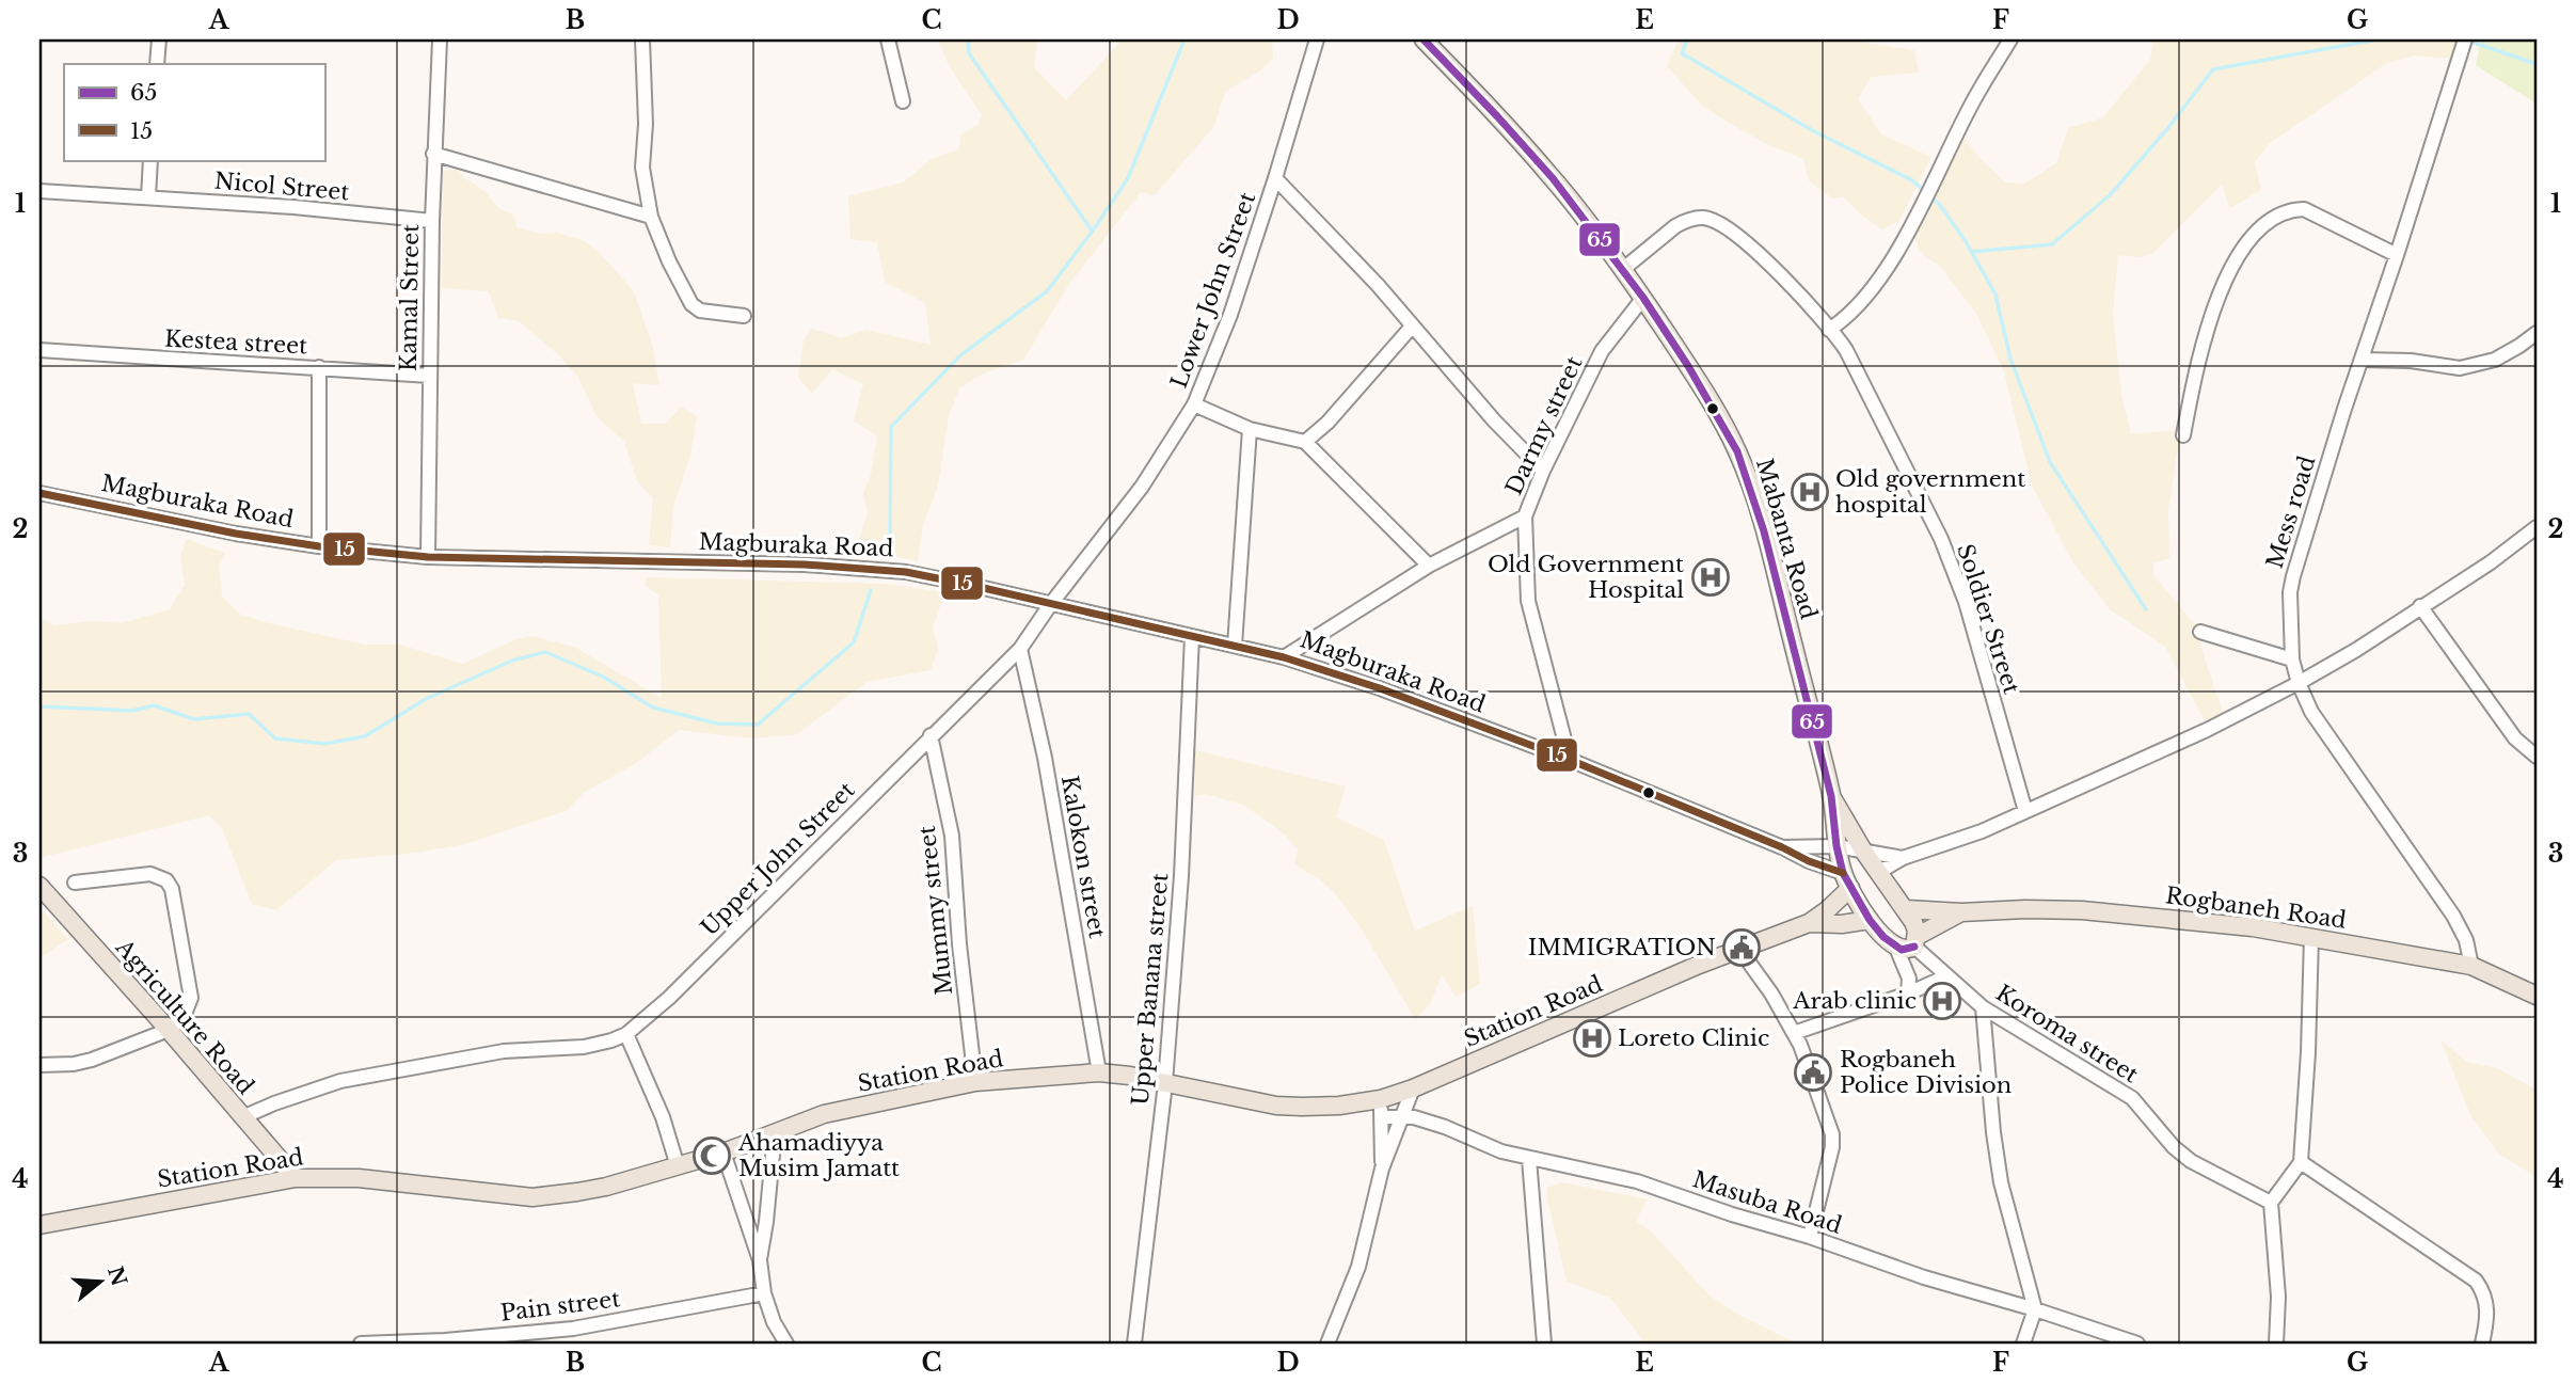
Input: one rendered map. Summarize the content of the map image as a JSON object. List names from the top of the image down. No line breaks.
{"streets":{"main road":["Mabanta Road","Rogbaneh Road","Station Road","Agriculture Road"],"street":["Nicol Street","Lower John Street","Kamal Street","Kestea street","Darmy street","Magburaka Road","Mess road","Soldier Street","Kalokon street","Upper John Street","Mummy street","Upper Banana street","Koroma street","Masuba Road","Pain street"]},"crossings":[["Nicol Street","Kamal Street"],["Lower John Street","Magburaka Road"],["Lower John Street","Upper John Street"],["Kamal Street","Kestea street"],["Kamal Street","Magburaka Road"],["Darmy street","Magburaka Road"],["Darmy street","Mabanta Road"],["Magburaka Road","Upper John Street"],["Magburaka Road","Upper Banana street"],["Magburaka Road","Station Road"],["Mess road","Rogbaneh Road"],["Mabanta Road","Soldier Street"],["Kalokon street","Upper John Street"],["Kalokon street","Station Road"],["Upper John Street","Mummy street"],["Mummy street","Station Road"],["Upper Banana street","Station Road"],["Station Road","Agriculture Road"]],"places":{"hospital":["Old government hospital","Old Government Hospital","Arab clinic","Loreto Clinic"],"public building":["IMMIGRATION","Rogbaneh Police Division"],"mosque":["Ahamadiyya Musim Jamatt"]},"lines":["transit line 65","transit line 15"],"legend":["65","15"],"north":"right","grid":{"columns":["A","B","C","D","E","F","G"],"rows":["1","2","3","4"]}}
